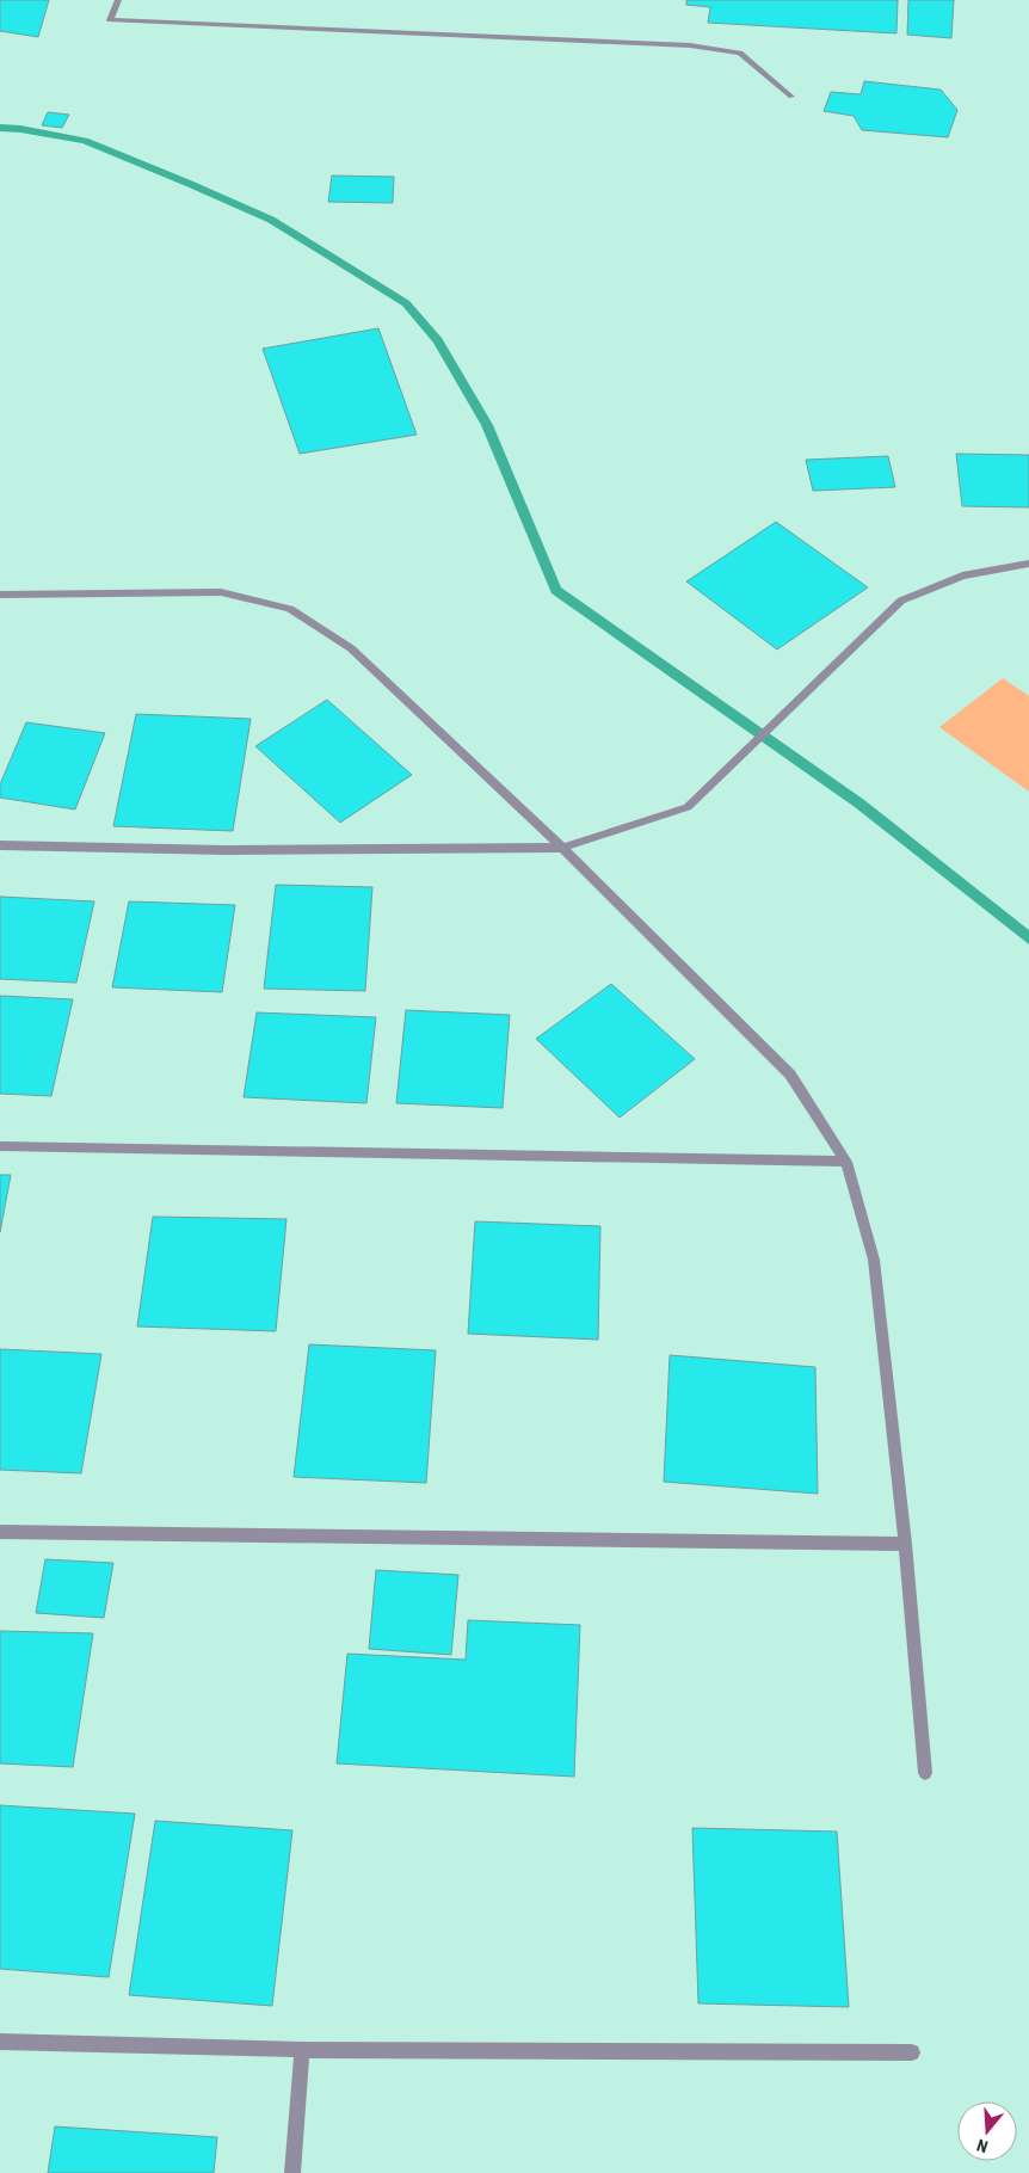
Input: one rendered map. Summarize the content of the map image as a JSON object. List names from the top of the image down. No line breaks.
{"north":"bottom"}
